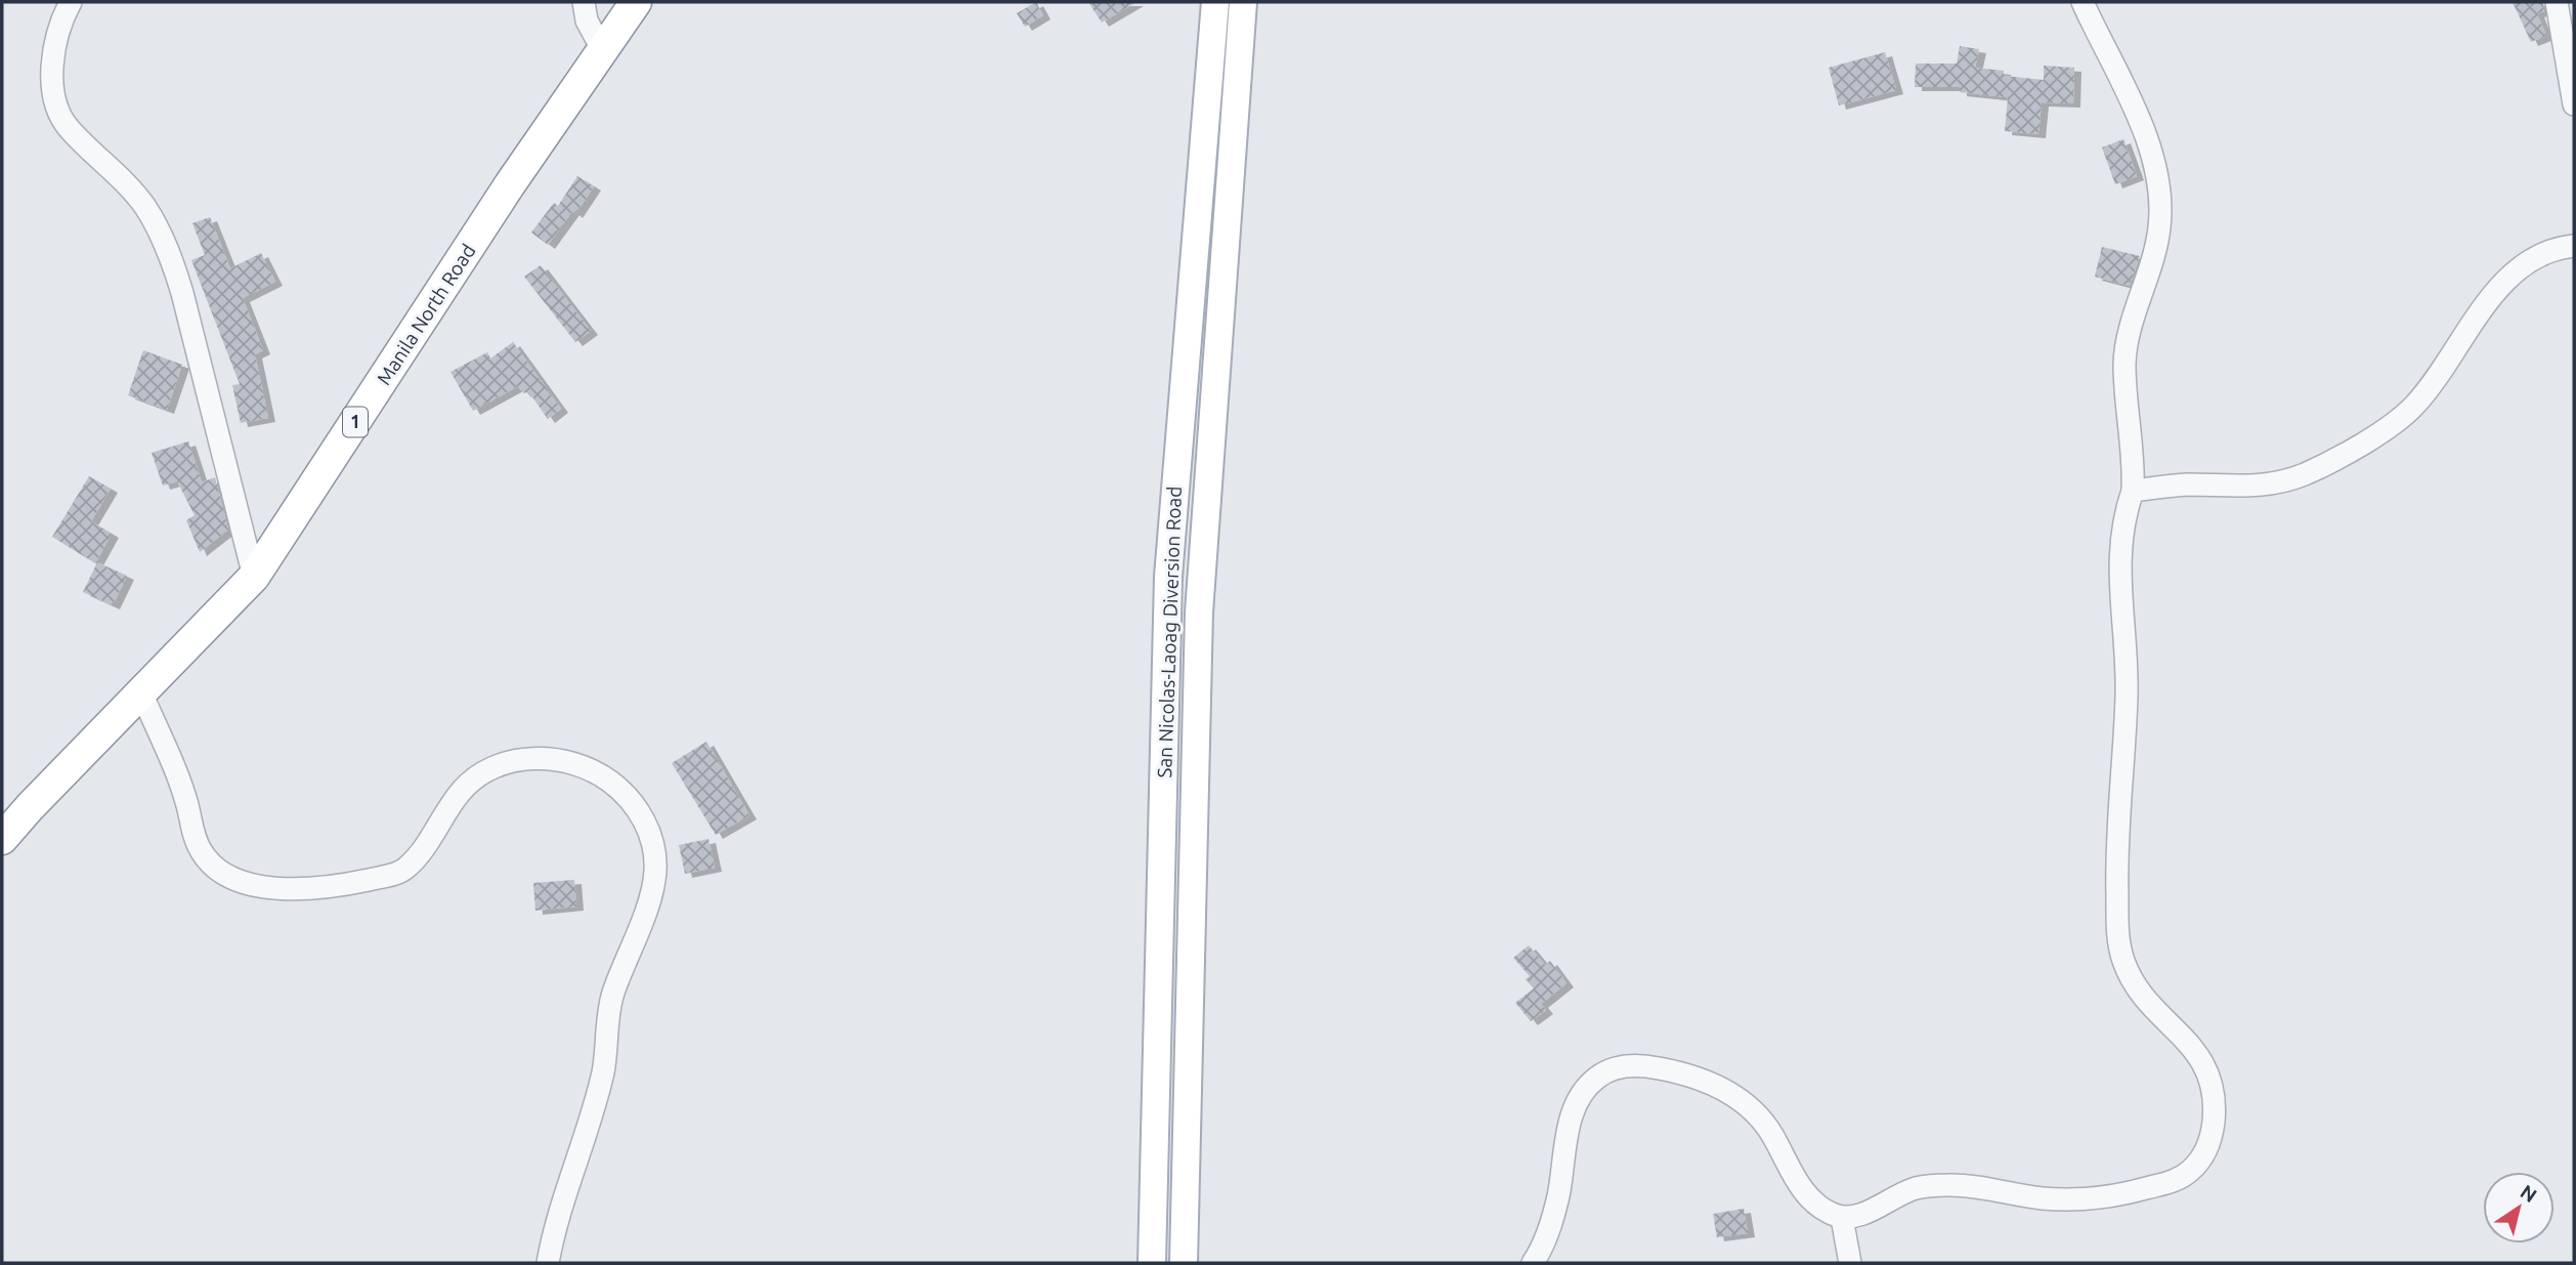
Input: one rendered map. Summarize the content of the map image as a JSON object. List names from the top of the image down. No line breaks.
{"streets":{"highway":["Manila North Road","1"],"main road":["San Nicolas-Laoag Diversion Road"]},"north":"top right"}
